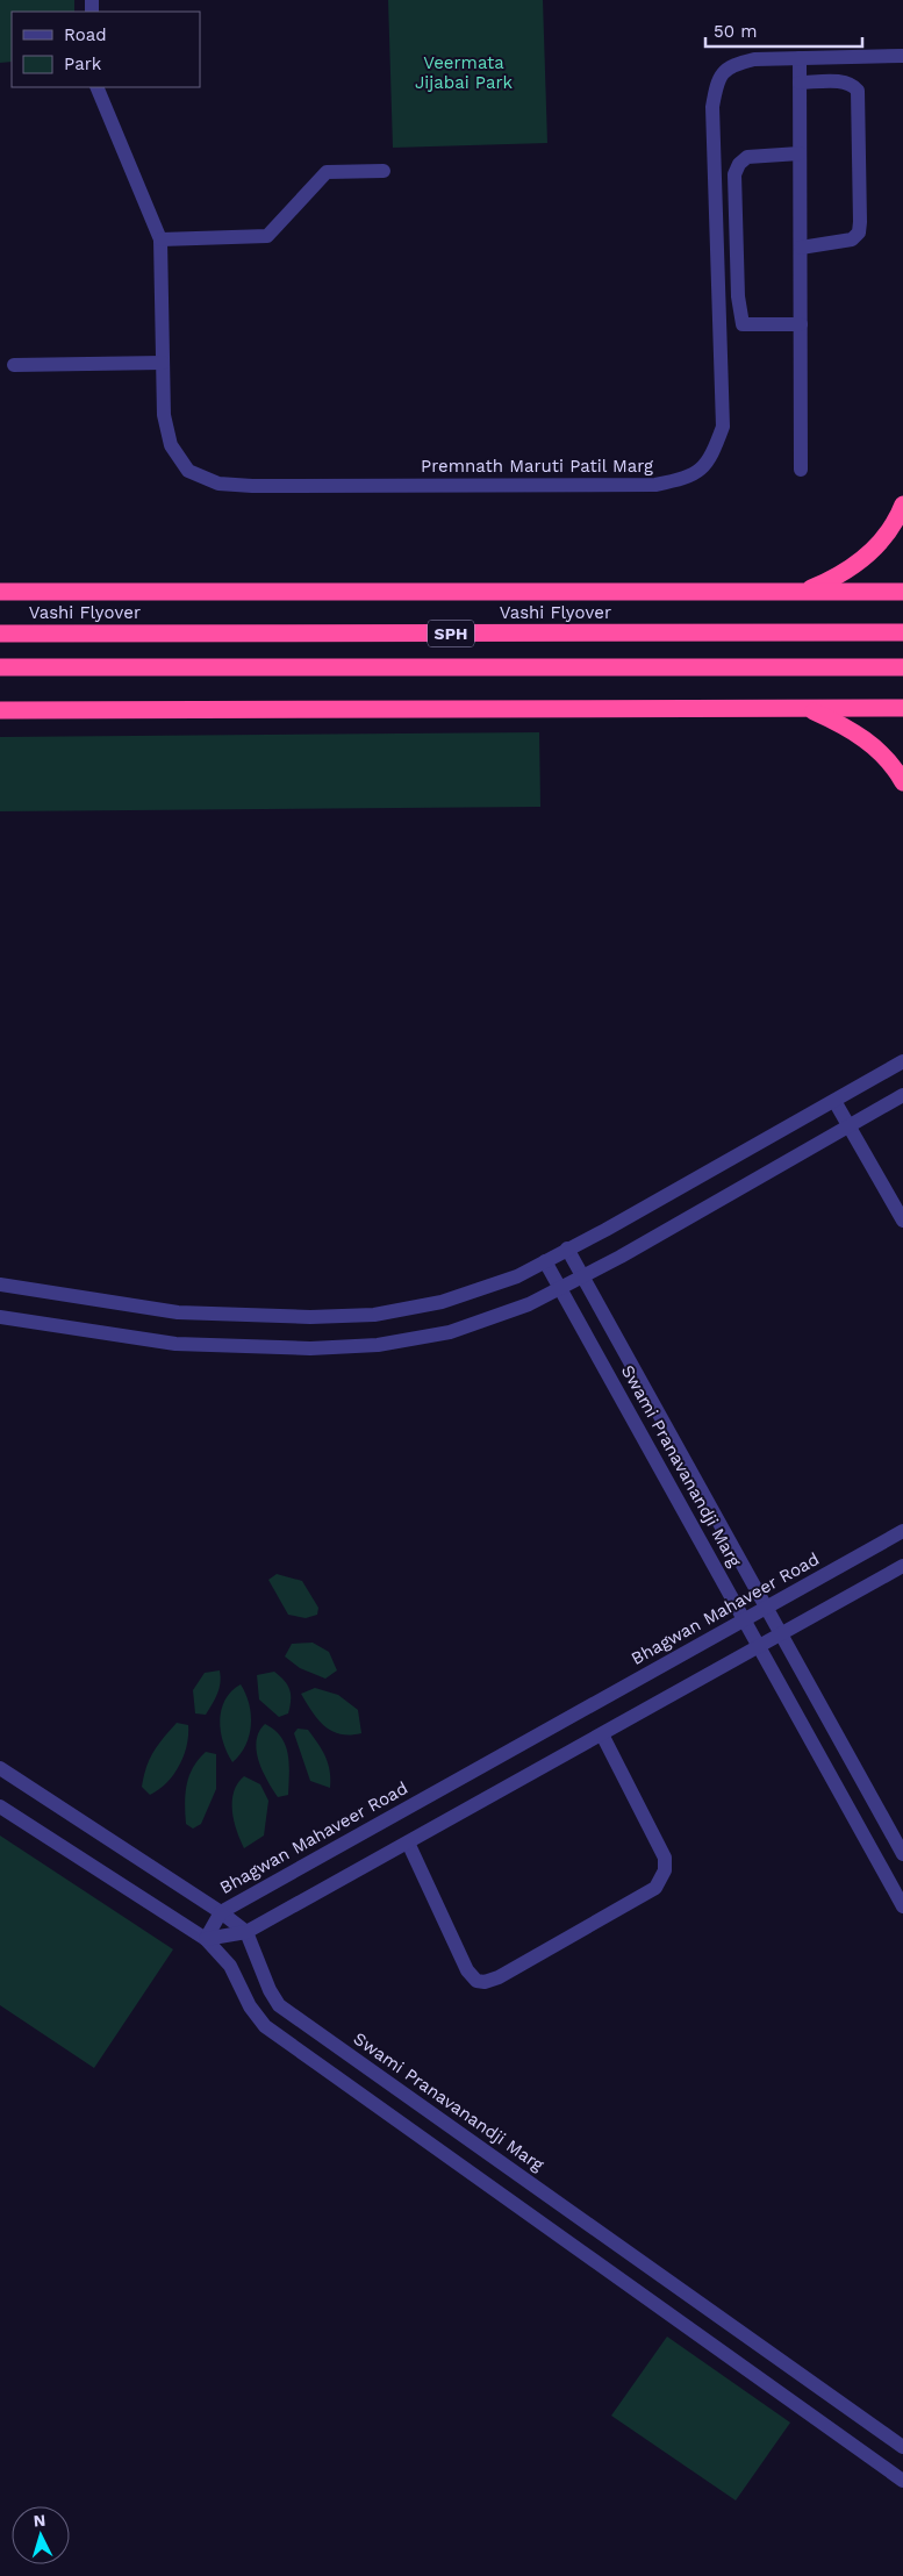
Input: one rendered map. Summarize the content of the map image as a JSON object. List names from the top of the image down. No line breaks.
{"streets":{"highway":["Vashi Flyover","SPH"],"street":["Premnath Maruti Patil Marg","Swami Pranavanandji Marg","Bhagwan Mahaveer Road"]},"crossings":[["Swami Pranavanandji Marg","Bhagwan Mahaveer Road"]],"parks":["Veermata Jijabai Park"],"legend":["Road","Park"],"scale_bar":"50 m","north":"top"}
